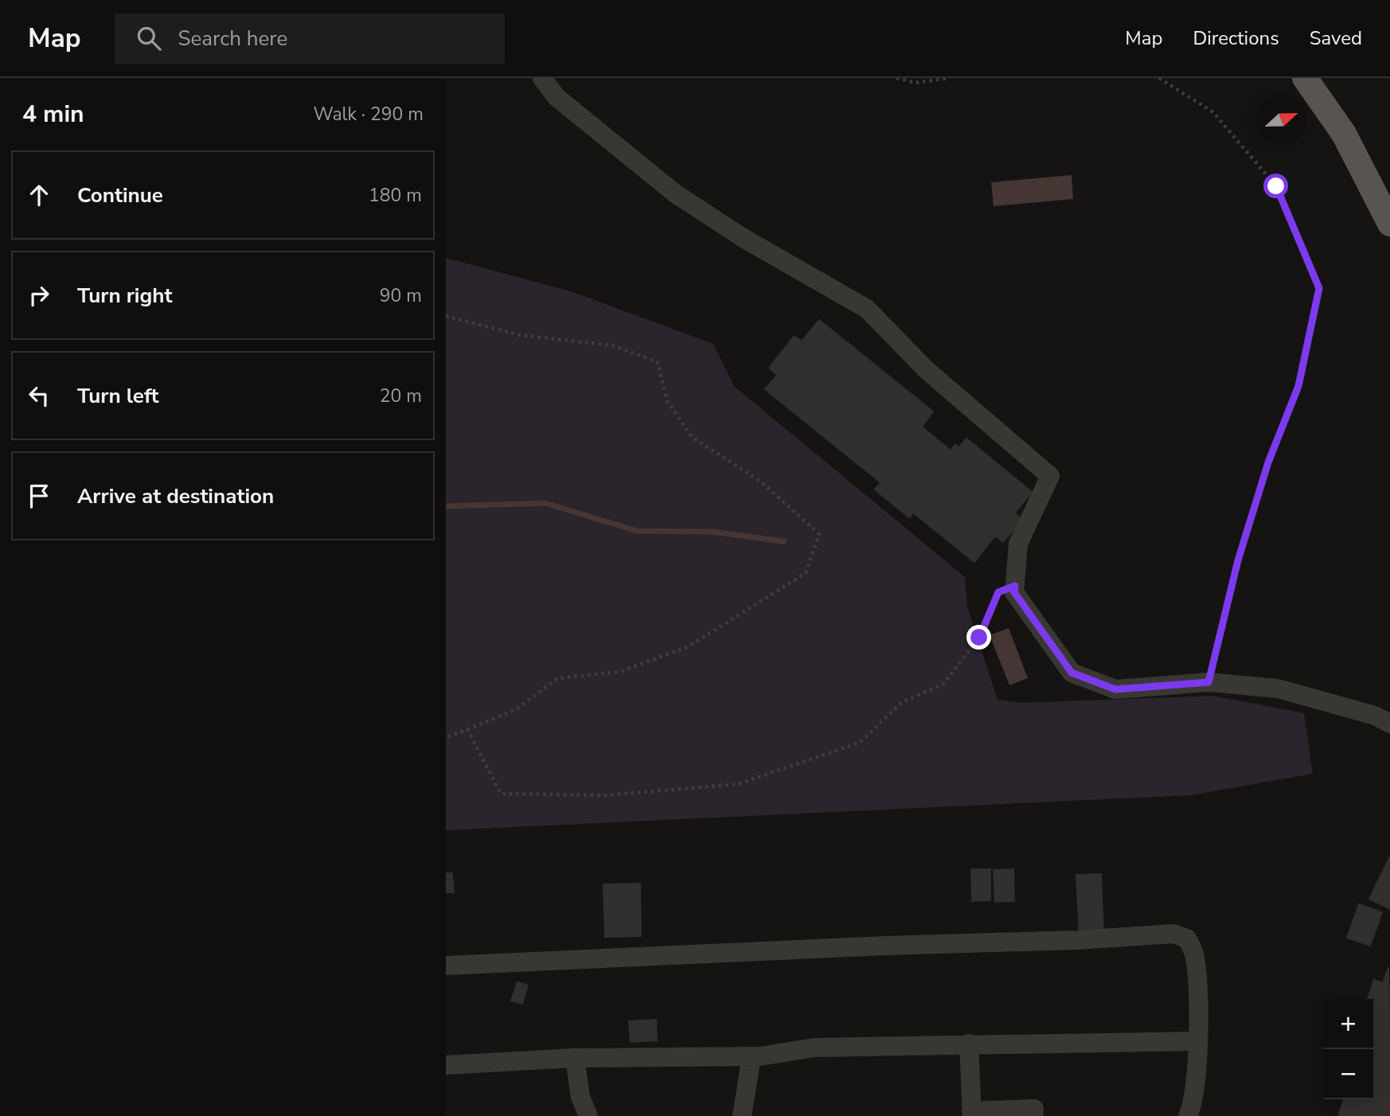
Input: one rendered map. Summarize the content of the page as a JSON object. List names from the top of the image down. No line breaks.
{"north":"right","page":{"header":"Map","search":"Search here","nav":["Map","Directions","Saved"],"heading":["4 min","Walk · 290 m"],"list":[["Continue","180 m"],["Turn right","90 m"],["Turn left","20 m"],"Arrive at destination"],"map_buttons":["+","−"]}}
